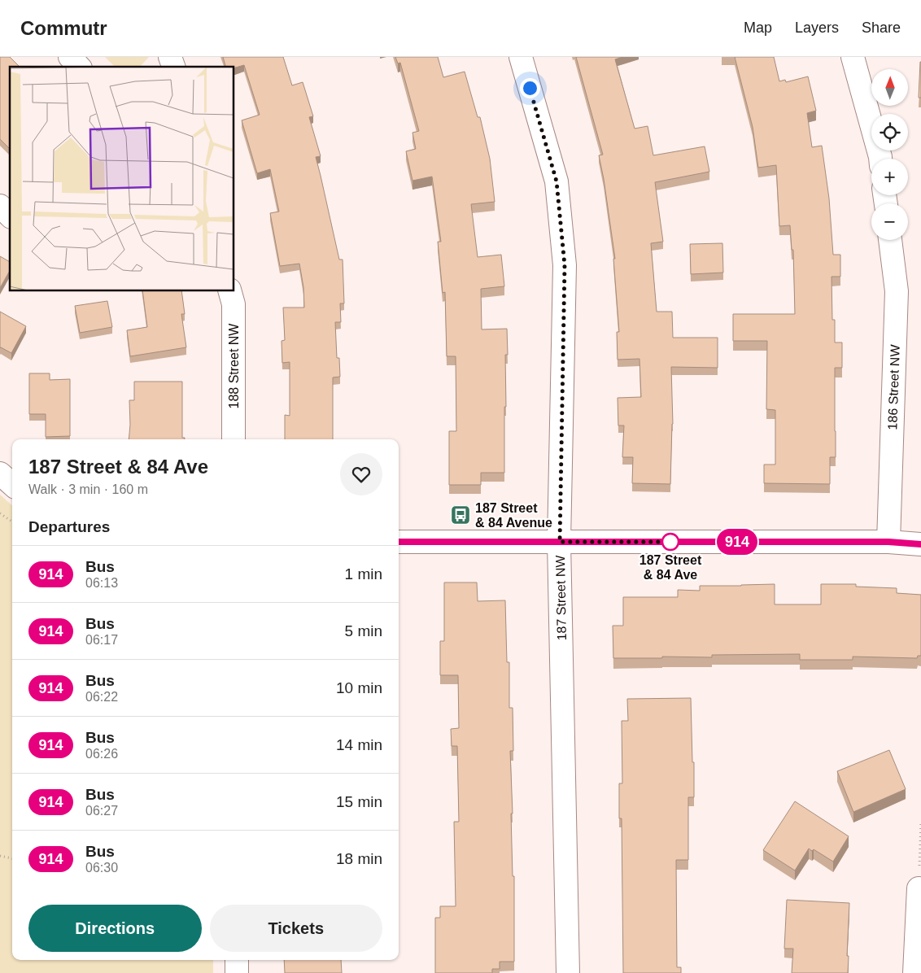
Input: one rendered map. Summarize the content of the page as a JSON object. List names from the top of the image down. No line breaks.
{"streets":{"street":["188 Street NW","186 Street NW","187 Street NW"]},"places":{"bus stop":["187 Street & 84 Avenue"],"other":["187 Street & 84 Ave"]},"lines":["bus line 914"],"north":"top","page":{"header":"Commutr","nav":["Map","Layers","Share"],"on_map":"914","map_buttons":["+","−"],"heading":[["187 Street & 84 Ave","Walk · 3 min · 160 m"],"Departures"],"list":[{"mark":"914","name":"Bus","note":"06:13","value":"1 min"},{"mark":"914","name":"Bus","note":"06:17","value":"5 min"},{"mark":"914","name":"Bus","note":"06:22","value":"10 min"},{"mark":"914","name":"Bus","note":"06:26","value":"14 min"},{"mark":"914","name":"Bus","note":"06:27","value":"15 min"},{"mark":"914","name":"Bus","note":"06:30","value":"18 min"}],"buttons":["Directions","Tickets"]}}
